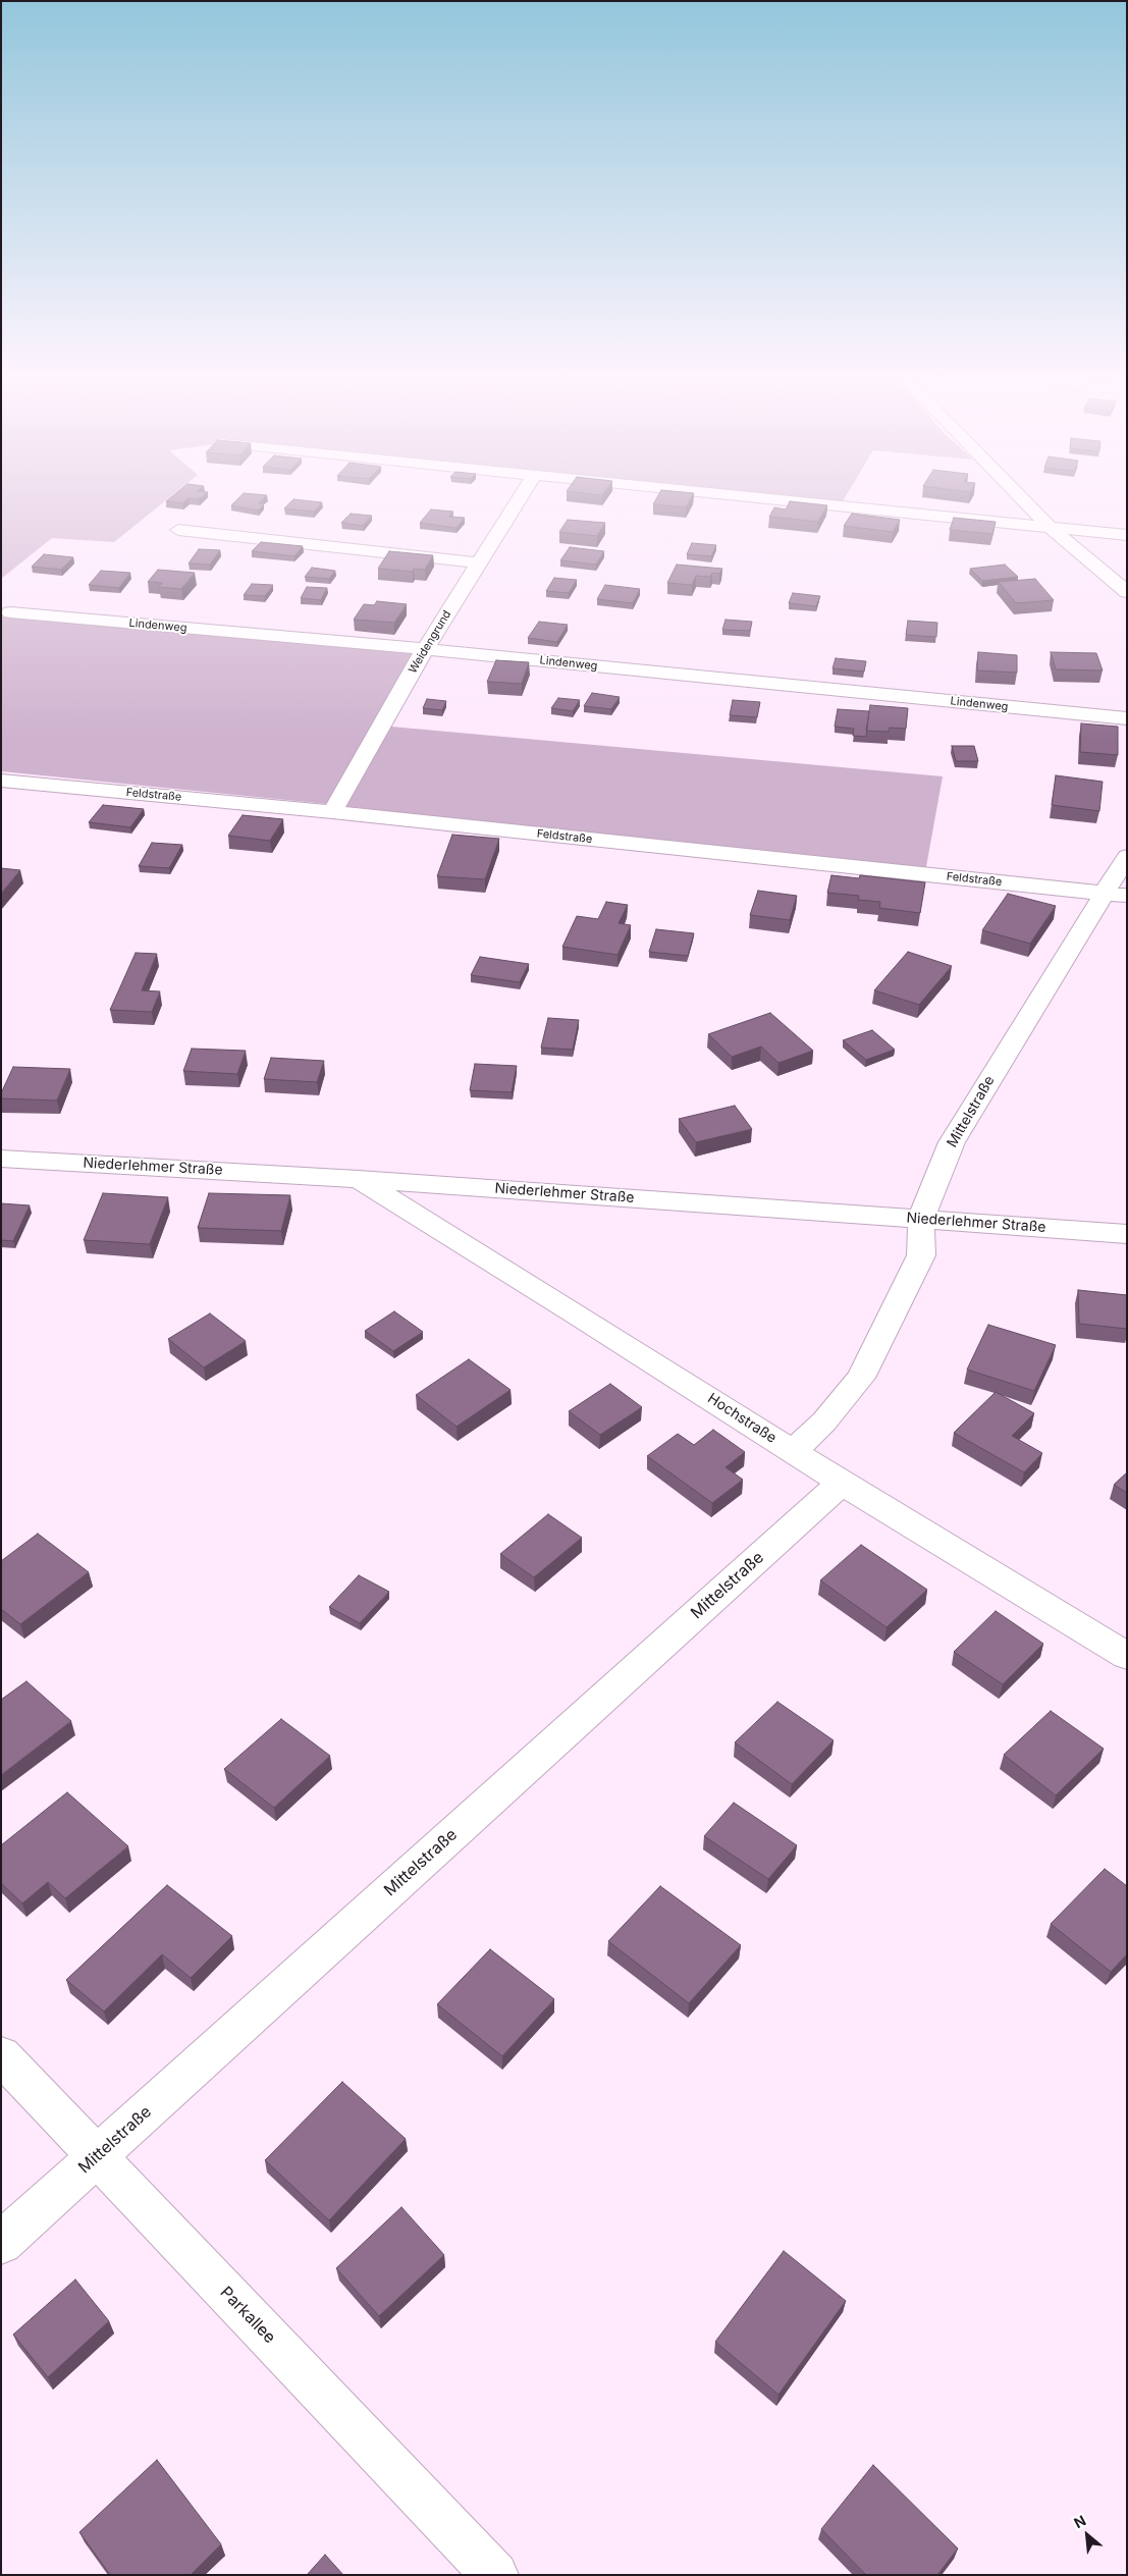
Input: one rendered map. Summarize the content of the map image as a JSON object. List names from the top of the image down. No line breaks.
{"streets":{"street":["Lindenweg","Weidengrund","Feldstraße","Mittelstraße","Niederlehmer Straße","Hochstraße","Parkallee"]},"crossings":[["Lindenweg","Weidengrund"],["Weidengrund","Feldstraße"],["Feldstraße","Mittelstraße"],["Mittelstraße","Niederlehmer Straße"],["Mittelstraße","Hochstraße"],["Mittelstraße","Parkallee"],["Niederlehmer Straße","Hochstraße"]],"north":"top left"}
